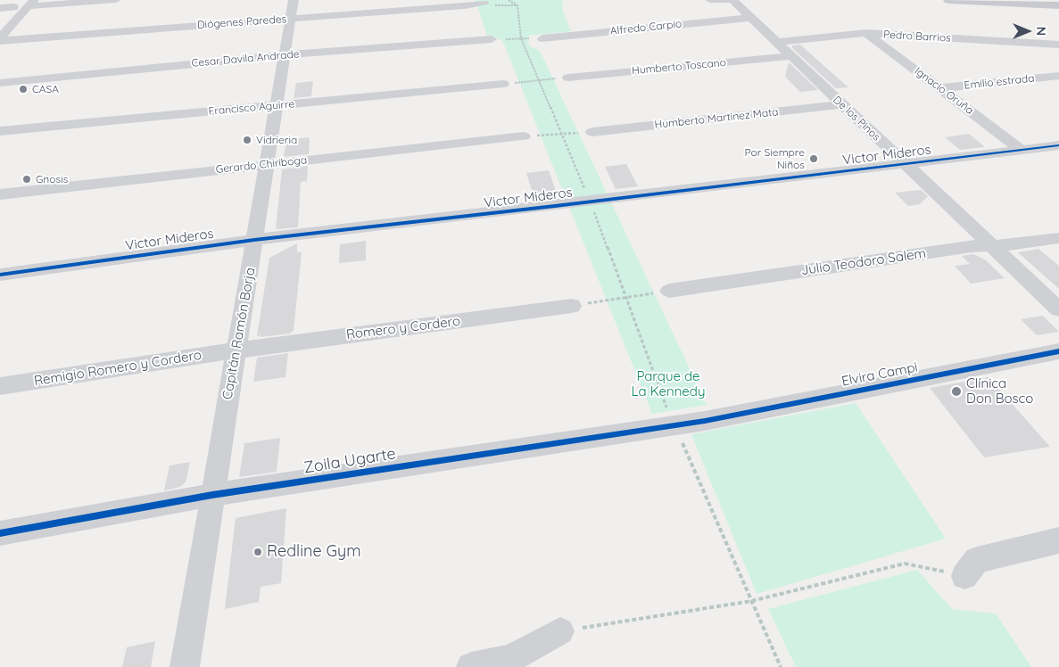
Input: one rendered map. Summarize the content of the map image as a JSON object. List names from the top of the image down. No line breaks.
{"streets":{"street":["Diógenes Paredes","Alfredo Carpio","Pedro Barrios","Cesar Davila Andrade","Humberto Toscano","Emilio estrada","Ignacio Oruña","Francisco Aguirre","Humberto Martinez Mata","De los Pinos","Victor Mideros","Gerardo Chiriboga","Julio Teodoro Salem","Romero y Cordero","Capitán Ramón Borja","Remigio Romero y Cordero","Elvira Campi","Zoila Ugarte"]},"crossings":[["Diógenes Paredes","Capitán Ramón Borja"],["Alfredo Carpio","De los Pinos"],["Pedro Barrios","Ignacio Oruña"],["Pedro Barrios","De los Pinos"],["Cesar Davila Andrade","Capitán Ramón Borja"],["Humberto Toscano","De los Pinos"],["Emilio estrada","Ignacio Oruña"],["Ignacio Oruña","Victor Mideros"],["Francisco Aguirre","Capitán Ramón Borja"],["Humberto Martinez Mata","De los Pinos"],["De los Pinos","Victor Mideros"],["De los Pinos","Julio Teodoro Salem"],["Victor Mideros","Capitán Ramón Borja"],["Gerardo Chiriboga","Capitán Ramón Borja"],["Romero y Cordero","Capitán Ramón Borja"],["Romero y Cordero","Remigio Romero y Cordero"],["Capitán Ramón Borja","Remigio Romero y Cordero"],["Capitán Ramón Borja","Zoila Ugarte"],["Elvira Campi","Zoila Ugarte"]],"parks":["Parque de La Kennedy"],"places":["CASA","Vidrieria","Por Siempre Niños","Gnosis","Clínica Don Bosco","Redline Gym"],"north":"right"}
